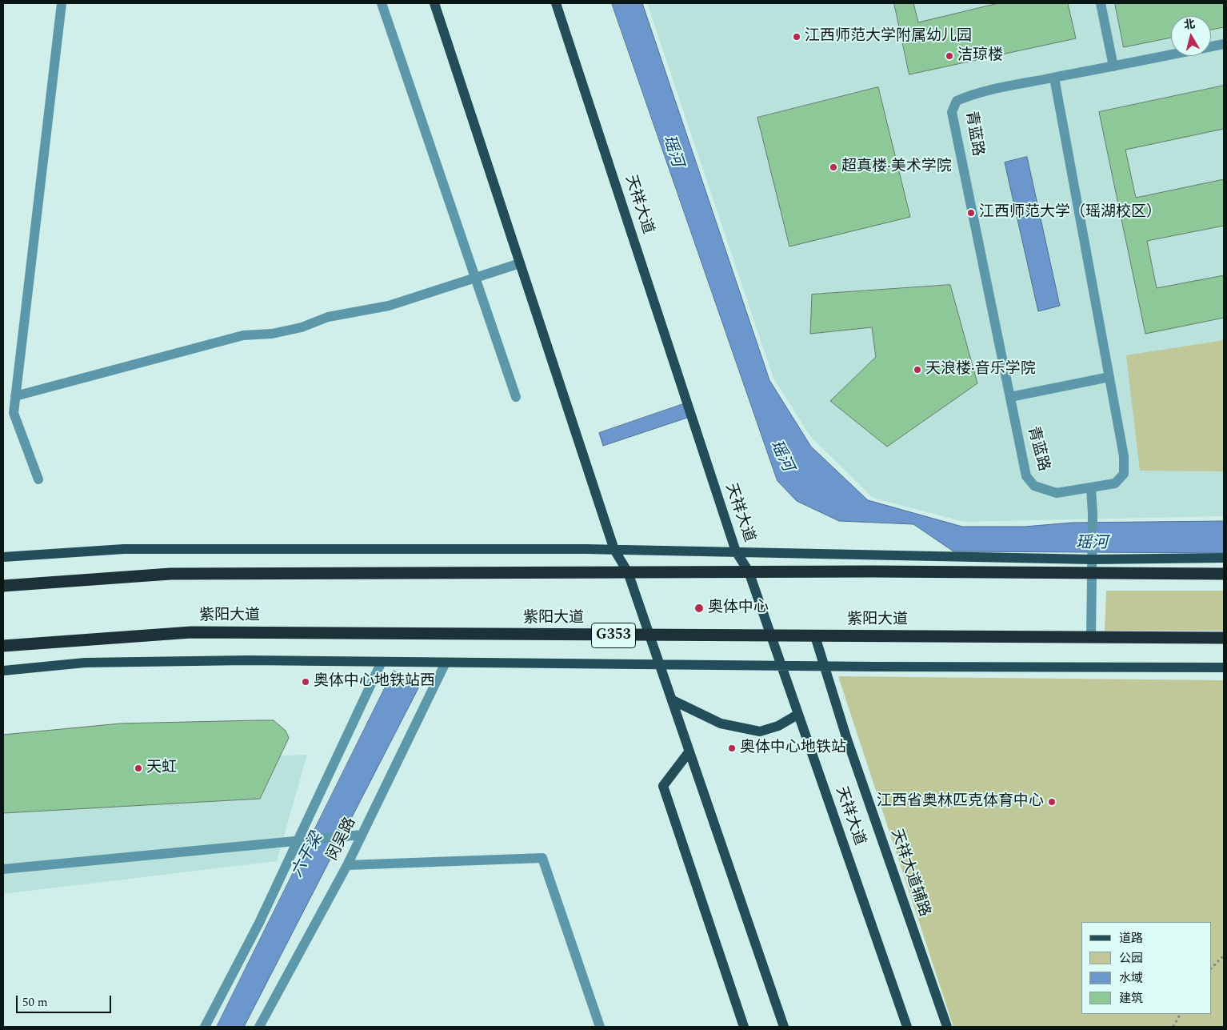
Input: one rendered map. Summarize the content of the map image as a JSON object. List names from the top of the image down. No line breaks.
{"streets":{"highway":["紫阳大道","G353"],"main road":["天祥大道","天祥大道辅路"],"street":["青蓝路","闵吴路"]},"crossings":[["天祥大道","紫阳大道"],["紫阳大道","天祥大道辅路"]],"water":["瑶河","六干梁"],"places":["江西师范大学附属幼儿园","洁琼楼","超真楼·美术学院","江西师范大学（瑶湖校区）","天浪楼·音乐学院","奥体中心","奥体中心地铁站西","奥体中心地铁站","天虹","江西省奥林匹克体育中心"],"legend":["道路","公园","水域","建筑"],"scale_bar":"50 m","north":"top"}
